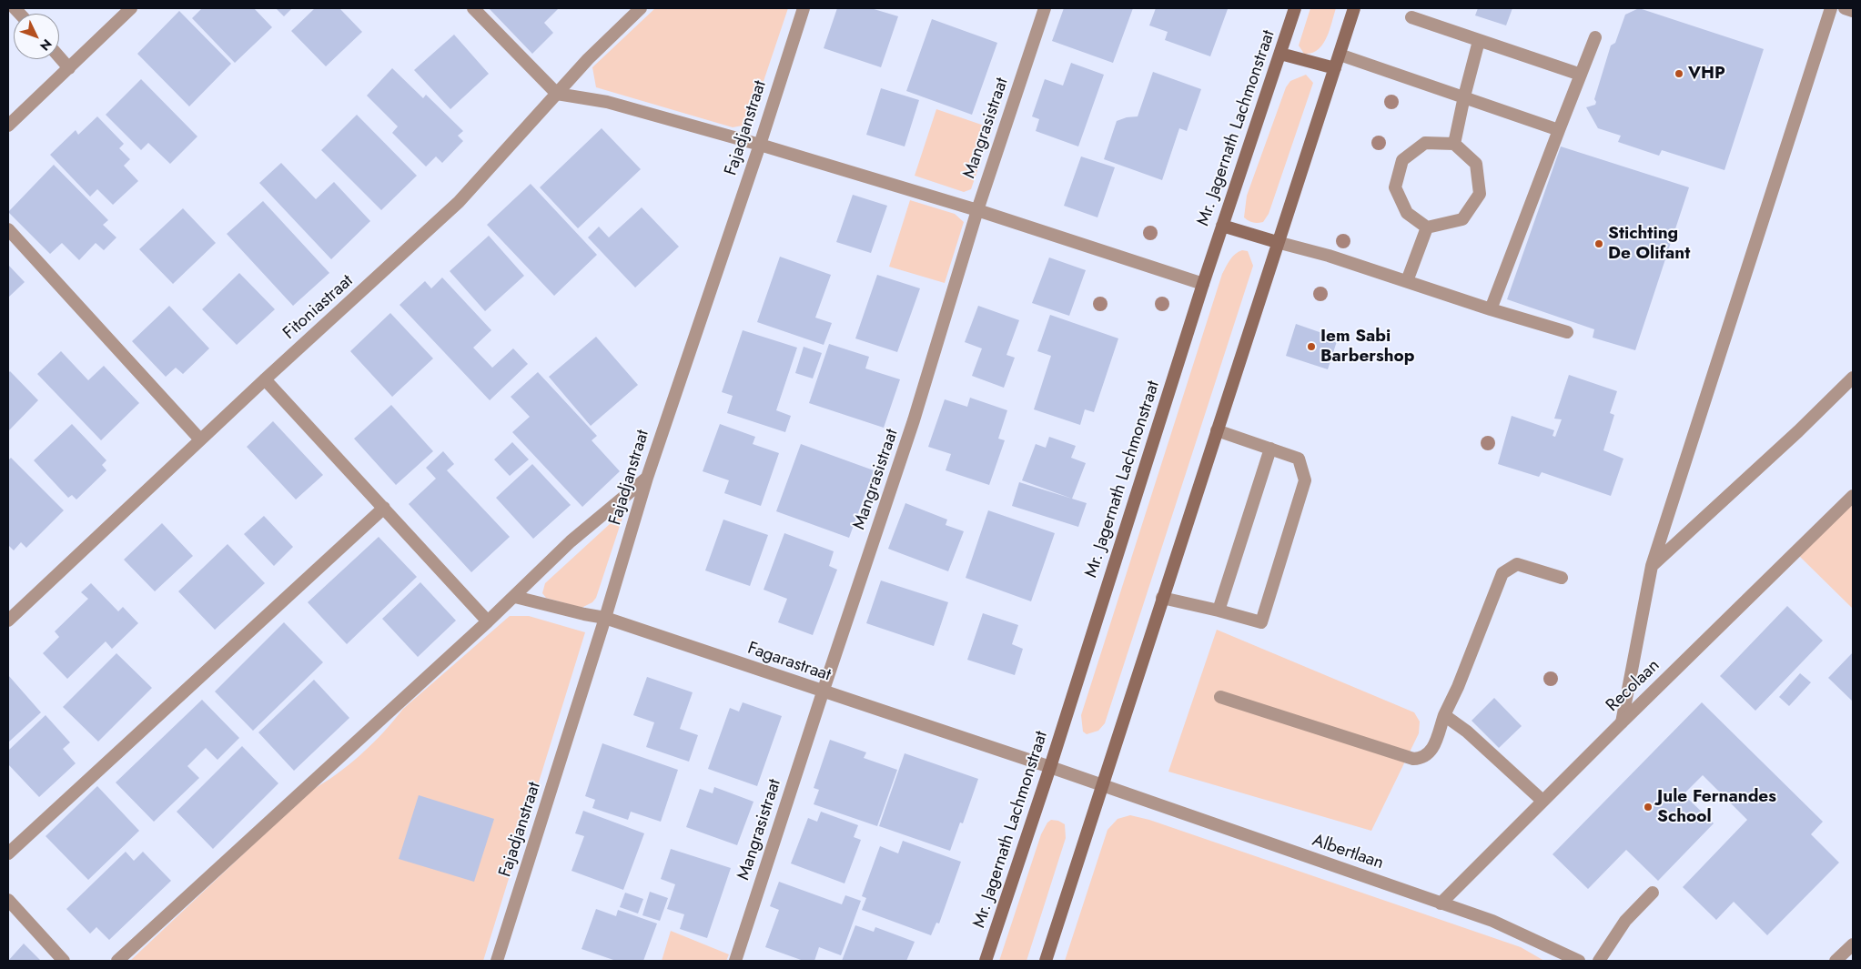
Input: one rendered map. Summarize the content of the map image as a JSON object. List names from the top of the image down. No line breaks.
{"streets":{"main road":["Mr. Jagernath Lachmonstraat"],"street":["Fajadjanstraat","Mangrasistraat","Fitoniastraat","Fagarastraat","Recolaan","Albertlaan"]},"crossings":[["Fajadjanstraat","Fagarastraat"],["Mangrasistraat","Fagarastraat"],["Mr. Jagernath Lachmonstraat","Fagarastraat"],["Fagarastraat","Albertlaan"],["Recolaan","Albertlaan"]],"places":["VHP","Stichting De Olifant","Iem Sabi Barbershop","Jule Fernandes School"],"north":"bottom right"}
